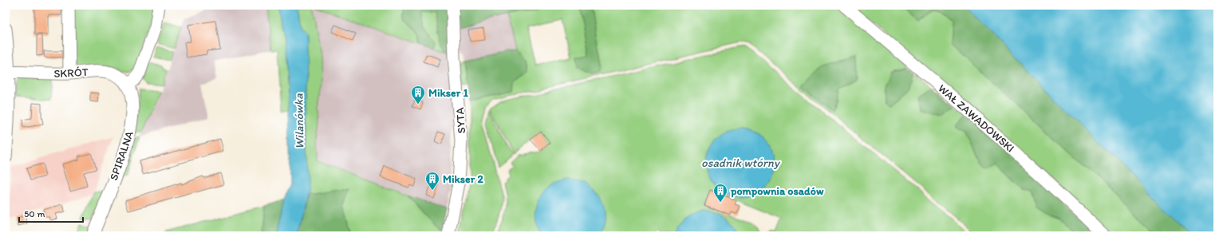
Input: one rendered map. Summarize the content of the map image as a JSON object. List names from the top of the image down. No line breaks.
{"streets":{"street":["SKRÓT","WAŁ ZAWADOWSKI","SYTA","SPIRALNA"]},"crossings":[["SKRÓT","SPIRALNA"]],"water":["Wilanówka","osadnik wtórny"],"places":{"building":["Mikser 1","Mikser 2","pompownia osadów"]},"scale_bar":"50 m"}
